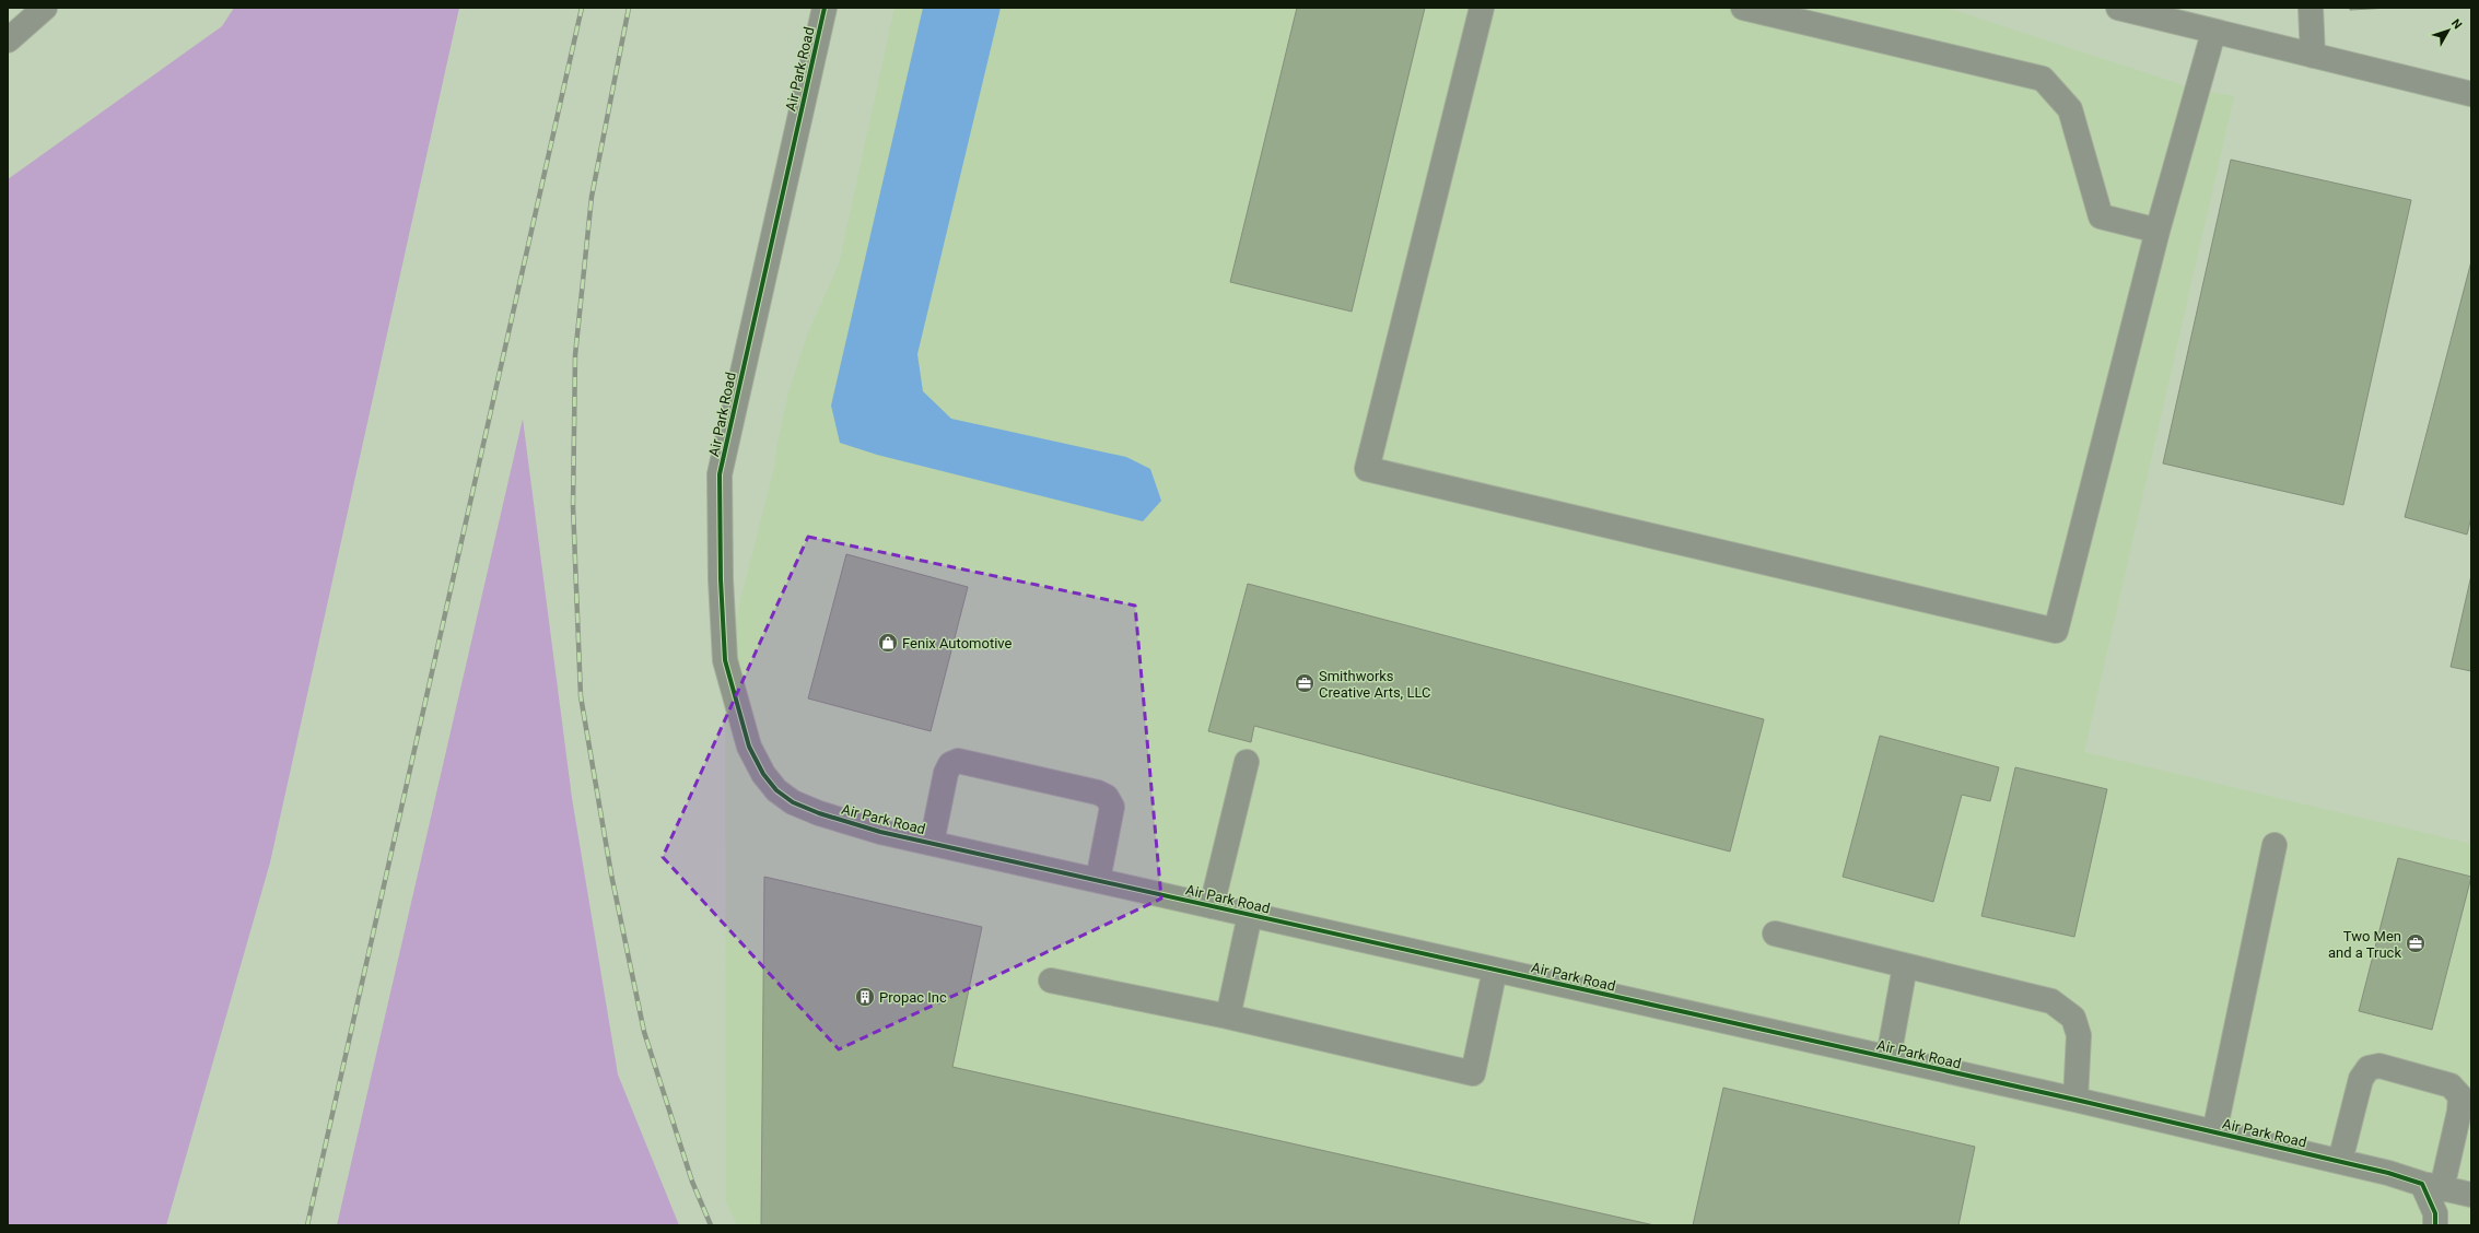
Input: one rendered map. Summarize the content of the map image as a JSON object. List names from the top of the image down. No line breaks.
{"streets":{"street":["Air Park Road"]},"places":{"shop":["Fenix Automotive"],"office":["Smithworks Creative Arts, LLC","Two Men and a Truck"],"building":["Propac Inc"]},"north":"top right"}
